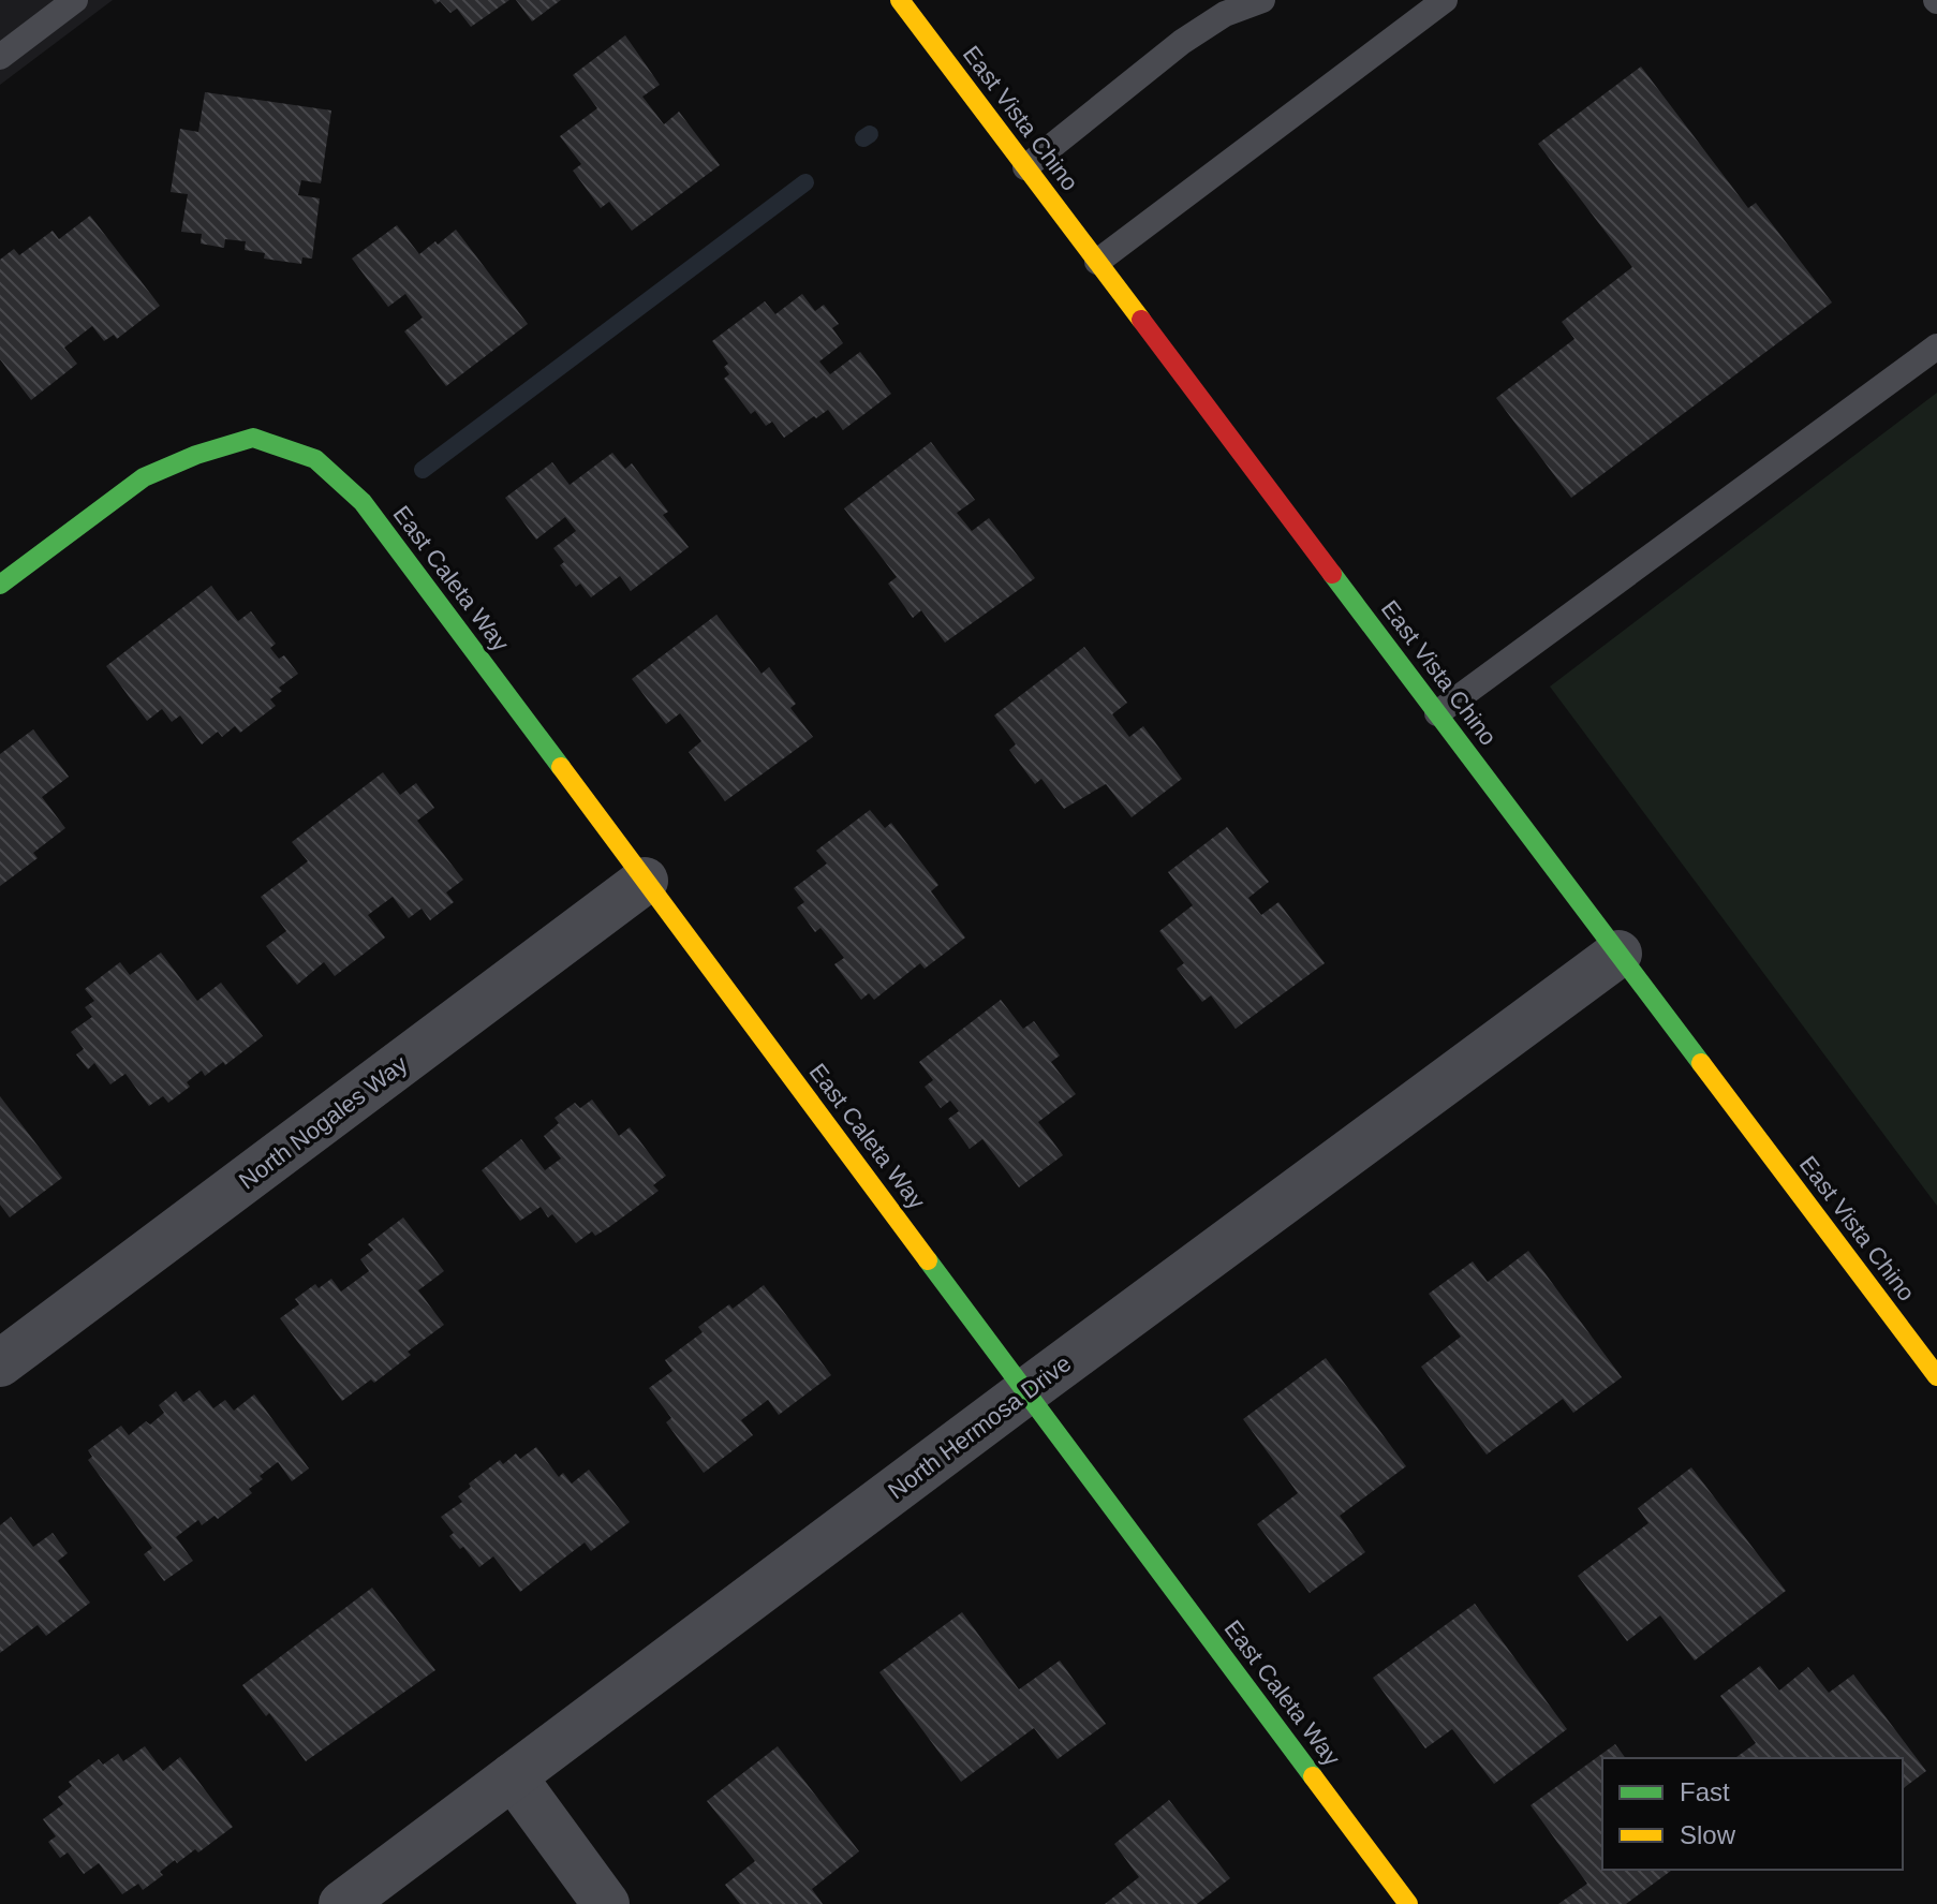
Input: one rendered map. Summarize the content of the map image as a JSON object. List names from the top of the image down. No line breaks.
{"streets":{"street":["East Vista Chino","East Caleta Way","North Nogales Way","North Hermosa Drive"]},"crossings":[["East Vista Chino","North Hermosa Drive"],["East Caleta Way","North Nogales Way"],["East Caleta Way","North Hermosa Drive"]],"legend":["Fast","Slow"]}
